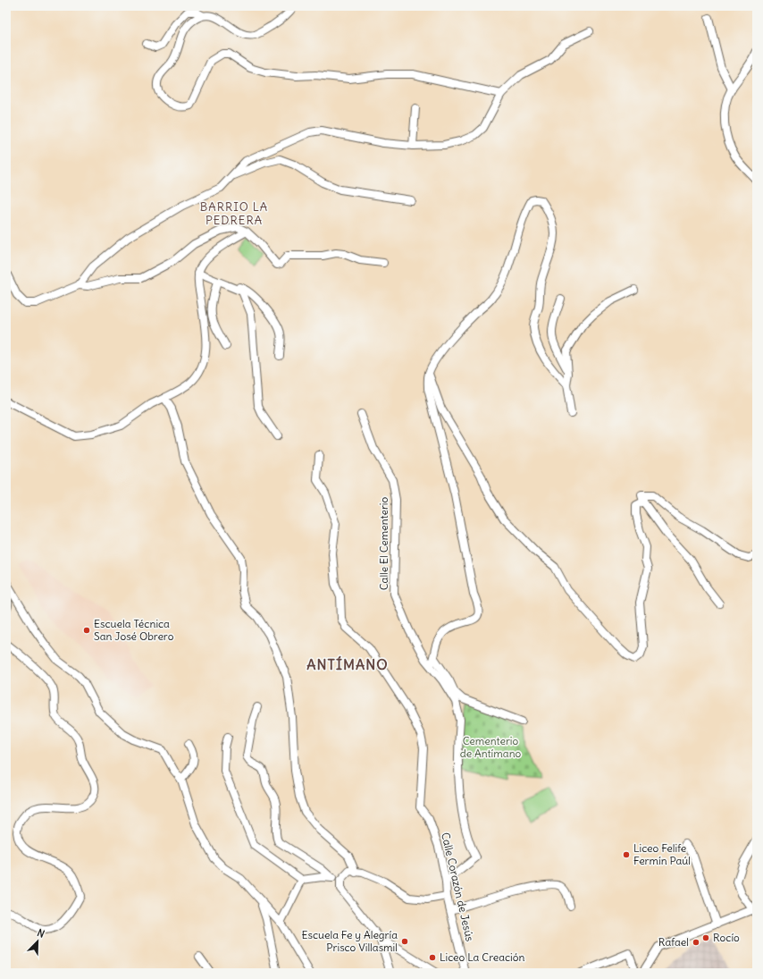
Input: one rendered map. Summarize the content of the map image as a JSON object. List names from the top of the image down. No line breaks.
{"streets":{"street":["Calle El Cementerio","Calle Corazón de Jesús"]},"crossings":[["Calle El Cementerio","Calle Corazón de Jesús"]],"districts":["BARRIO LA PEDRERA","ANTÍMANO"],"parks":["Cementerio de Antímano"],"places":["Escuela Técnica San José Obrero","Liceo Felife Fermín Paúl","Rocío","Escuela Fe y Alegría Prisco Villasmil","Rafael","Liceo La Creación"],"north":"top right"}
